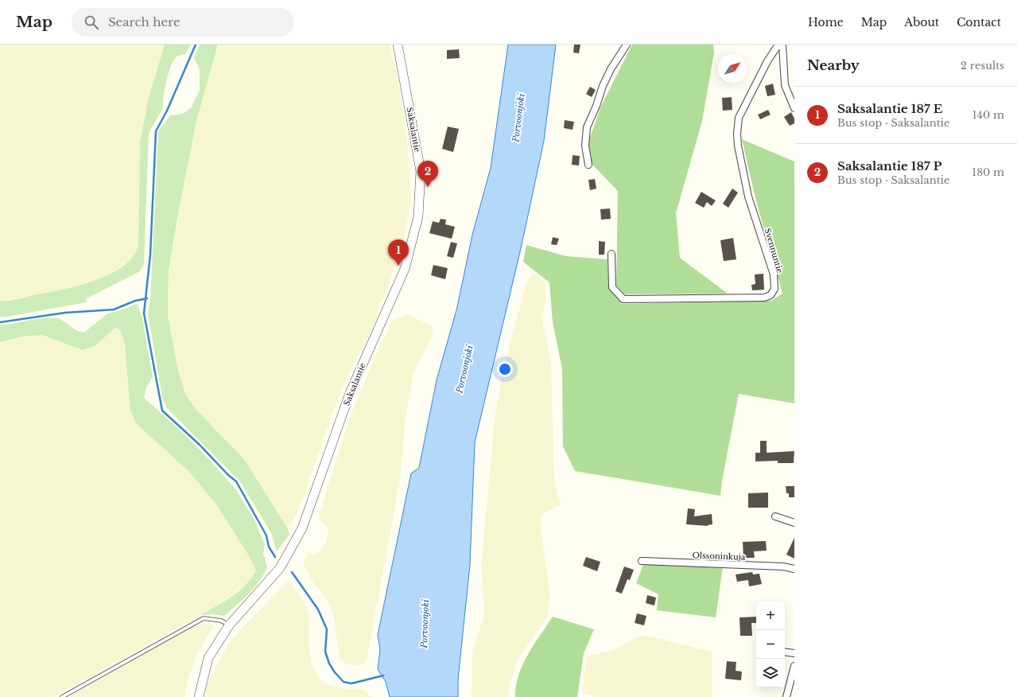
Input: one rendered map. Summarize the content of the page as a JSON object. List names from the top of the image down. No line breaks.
{"streets":{"street":["Saksalantie","Svennuntie","Olssoninkuja"]},"water":["Porvoonjoki"],"north":"top right","page":{"header":"Map","search":"Search here","nav":["Home","Map","About","Contact"],"heading":["Nearby","2 results"],"list":[{"mark":"1","name":"Saksalantie 187 E","note":"Bus stop · Saksalantie","value":"140 m"},{"mark":"2","name":"Saksalantie 187 P","note":"Bus stop · Saksalantie","value":"180 m"}],"pins":["2","1"],"map_buttons":["+","−"]}}
